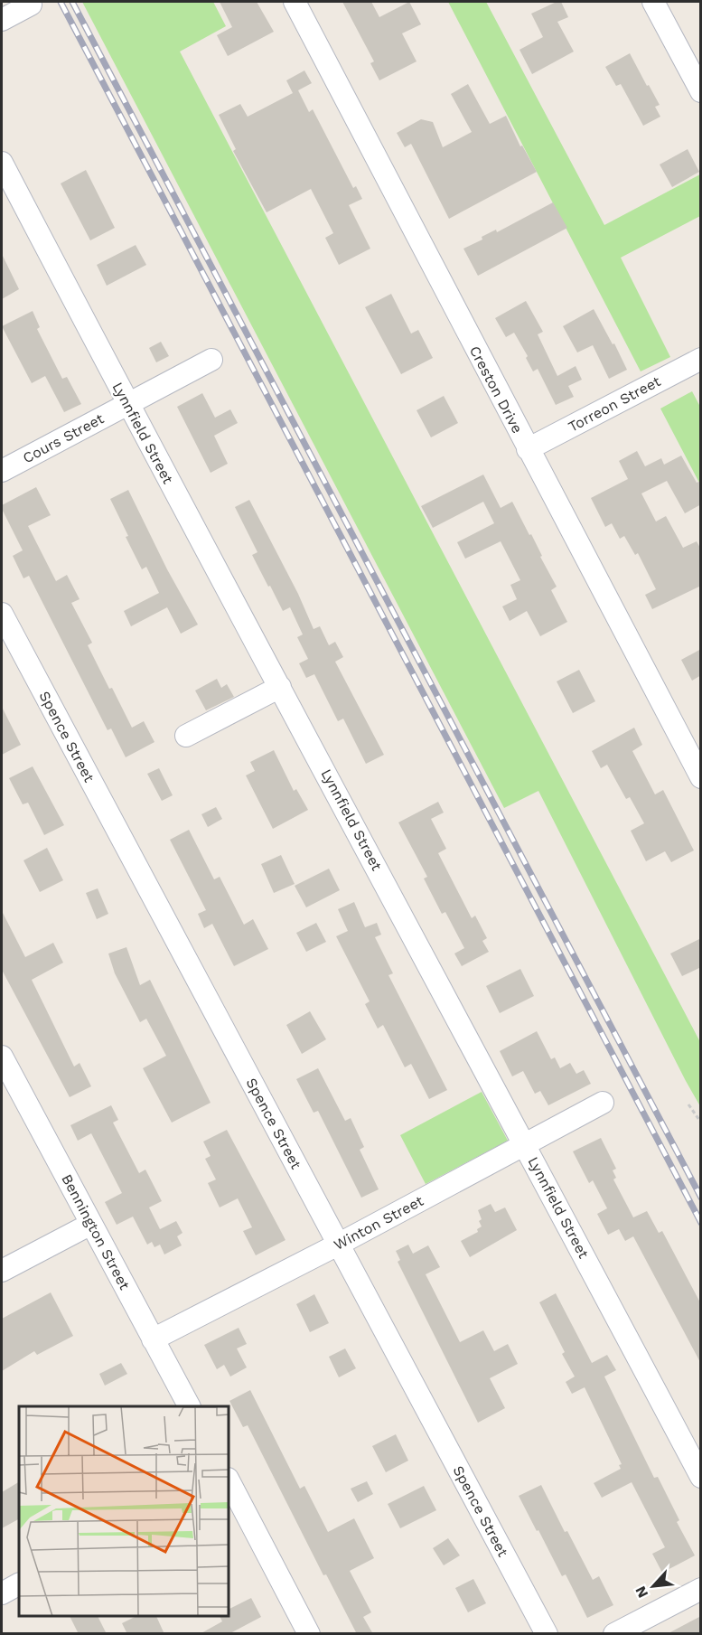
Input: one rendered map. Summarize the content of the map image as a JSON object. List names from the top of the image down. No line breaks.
{"streets":{"street":["Creston Drive","Torreon Street","Lynnfield Street","Cours Street","Spence Street","Winton Street","Bennington Street"]},"crossings":[["Creston Drive","Torreon Street"],["Lynnfield Street","Cours Street"],["Lynnfield Street","Winton Street"],["Spence Street","Winton Street"],["Winton Street","Bennington Street"]],"north":"bottom left"}
